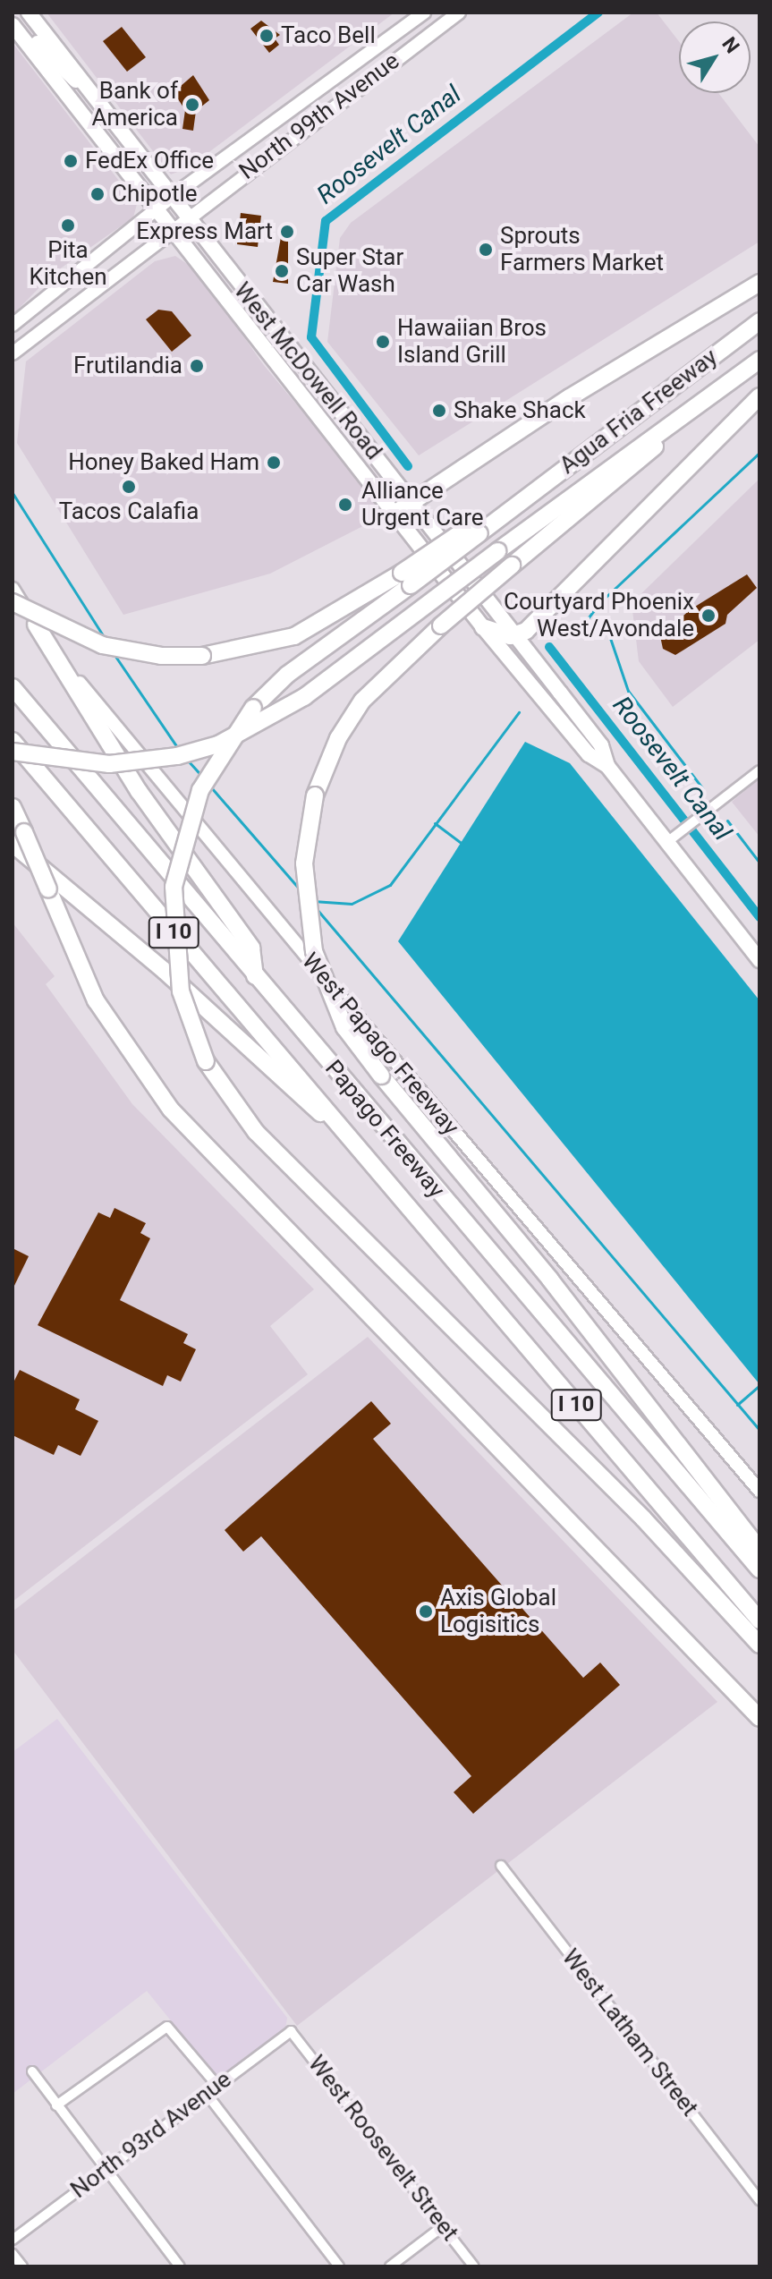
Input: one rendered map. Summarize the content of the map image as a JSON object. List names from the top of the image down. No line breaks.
{"streets":{"highway":["Agua Fria Freeway","I 10","Papago Freeway"],"main road":["North 99th Avenue","West McDowell Road","West Papago Freeway"],"street":["West Latham Street","North 93rd Avenue","West Roosevelt Street"]},"crossings":[["North 99th Avenue","West McDowell Road"],["North 93rd Avenue","West Roosevelt Street"]],"water":["Roosevelt Canal"],"places":["Taco Bell","Bank of America","FedEx Office","Chipotle","Pita Kitchen","Express Mart","Sprouts Farmers Market","Super Star Car Wash","Hawaiian Bros Island Grill","Frutilandia","Shake Shack","Honey Baked Ham","Tacos Calafia","Alliance Urgent Care","Courtyard Phoenix West/Avondale","Axis Global Logisitics"],"north":"top right"}
